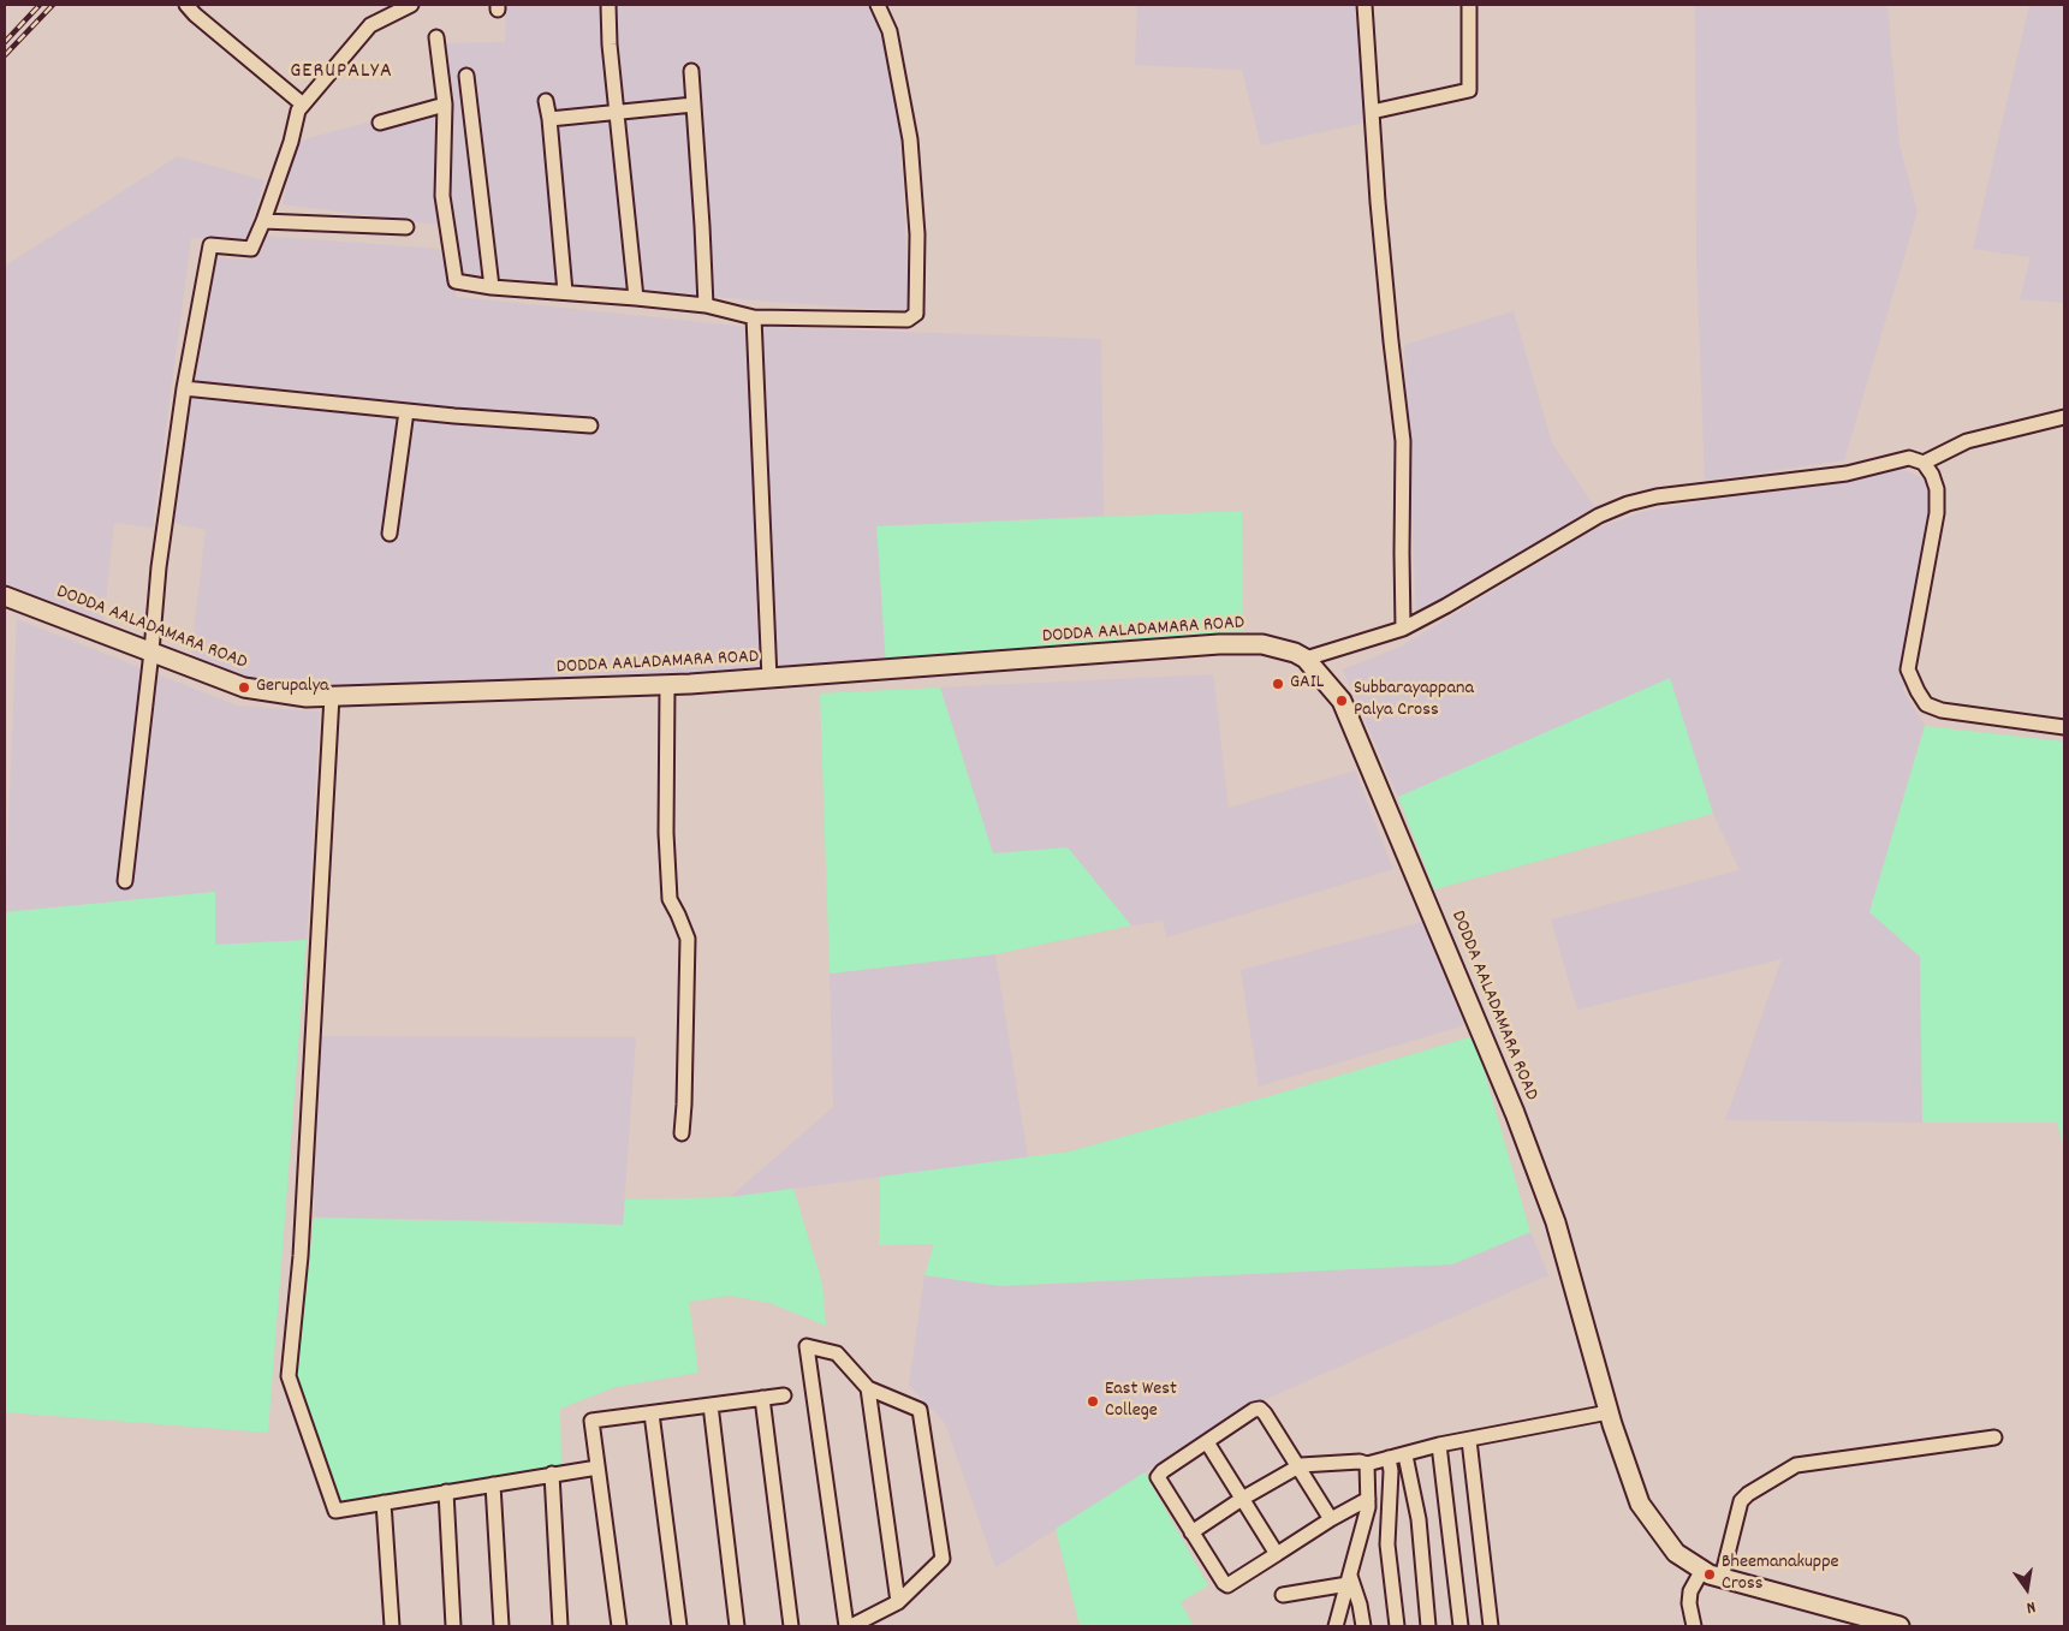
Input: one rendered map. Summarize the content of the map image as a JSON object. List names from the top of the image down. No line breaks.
{"streets":{"main road":["DODDA AALADAMARA ROAD"]},"districts":["GERUPALYA"],"places":["GAIL","Gerupalya","Subbarayappana Palya Cross","East West College","Bheemanakuppe Cross"],"north":"bottom"}
